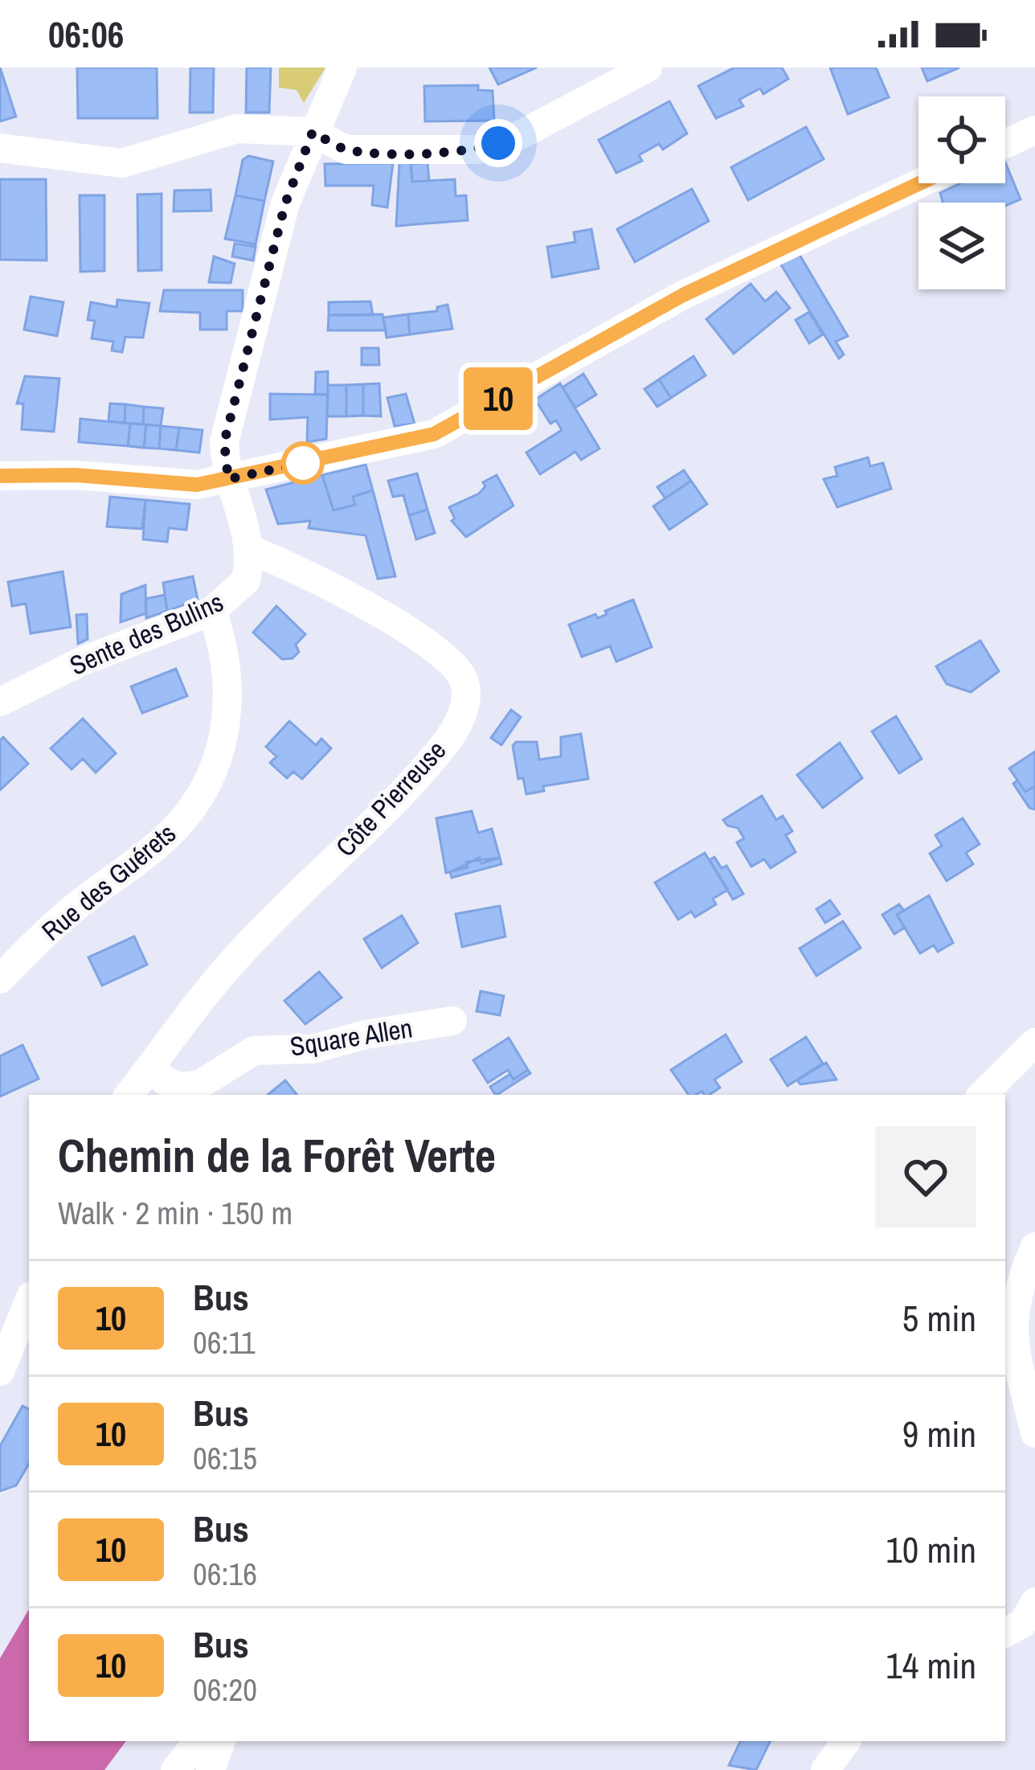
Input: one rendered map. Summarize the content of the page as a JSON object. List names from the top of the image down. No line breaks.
{"streets":{"street":["Sente des Bulins","Côte Pierreuse","Rue des Guérets","Square Allen"]},"crossings":[["Sente des Bulins","Côte Pierreuse"],["Sente des Bulins","Rue des Guérets"],["Côte Pierreuse","Square Allen"]],"lines":["bus line 10"],"page":{"status":"06:06","on_map":"10","heading":["Chemin de la Forêt Verte","Walk · 2 min · 150 m"],"list":[{"mark":"10","name":"Bus","note":"06:11","value":"5 min"},{"mark":"10","name":"Bus","note":"06:15","value":"9 min"},{"mark":"10","name":"Bus","note":"06:16","value":"10 min"},{"mark":"10","name":"Bus","note":"06:20","value":"14 min"}]}}
